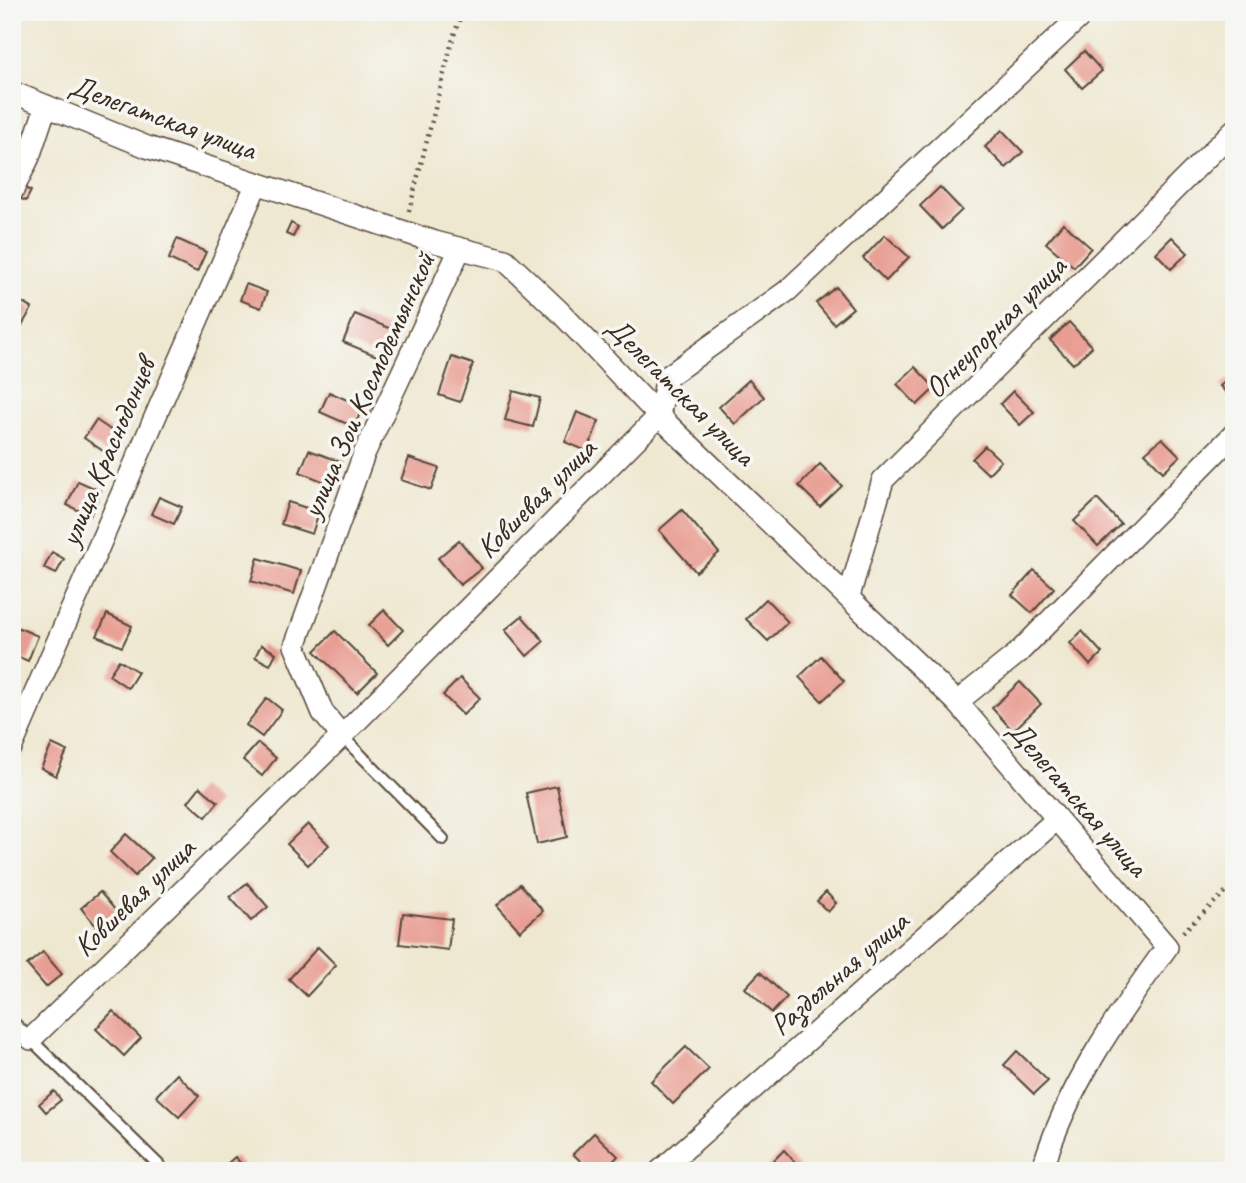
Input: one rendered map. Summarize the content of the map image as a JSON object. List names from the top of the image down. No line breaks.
{"streets":{"street":["Делегатская улица","Огнеупорная улица","улица Зои Космодемьянской","улица Краснодонцев","Ковшевая улица","Раздольная улица"]},"crossings":[["Делегатская улица","Огнеупорная улица"],["Делегатская улица","улица Зои Космодемьянской"],["Делегатская улица","улица Краснодонцев"],["Делегатская улица","Ковшевая улица"],["Делегатская улица","Раздольная улица"],["улица Зои Космодемьянской","Ковшевая улица"]]}
